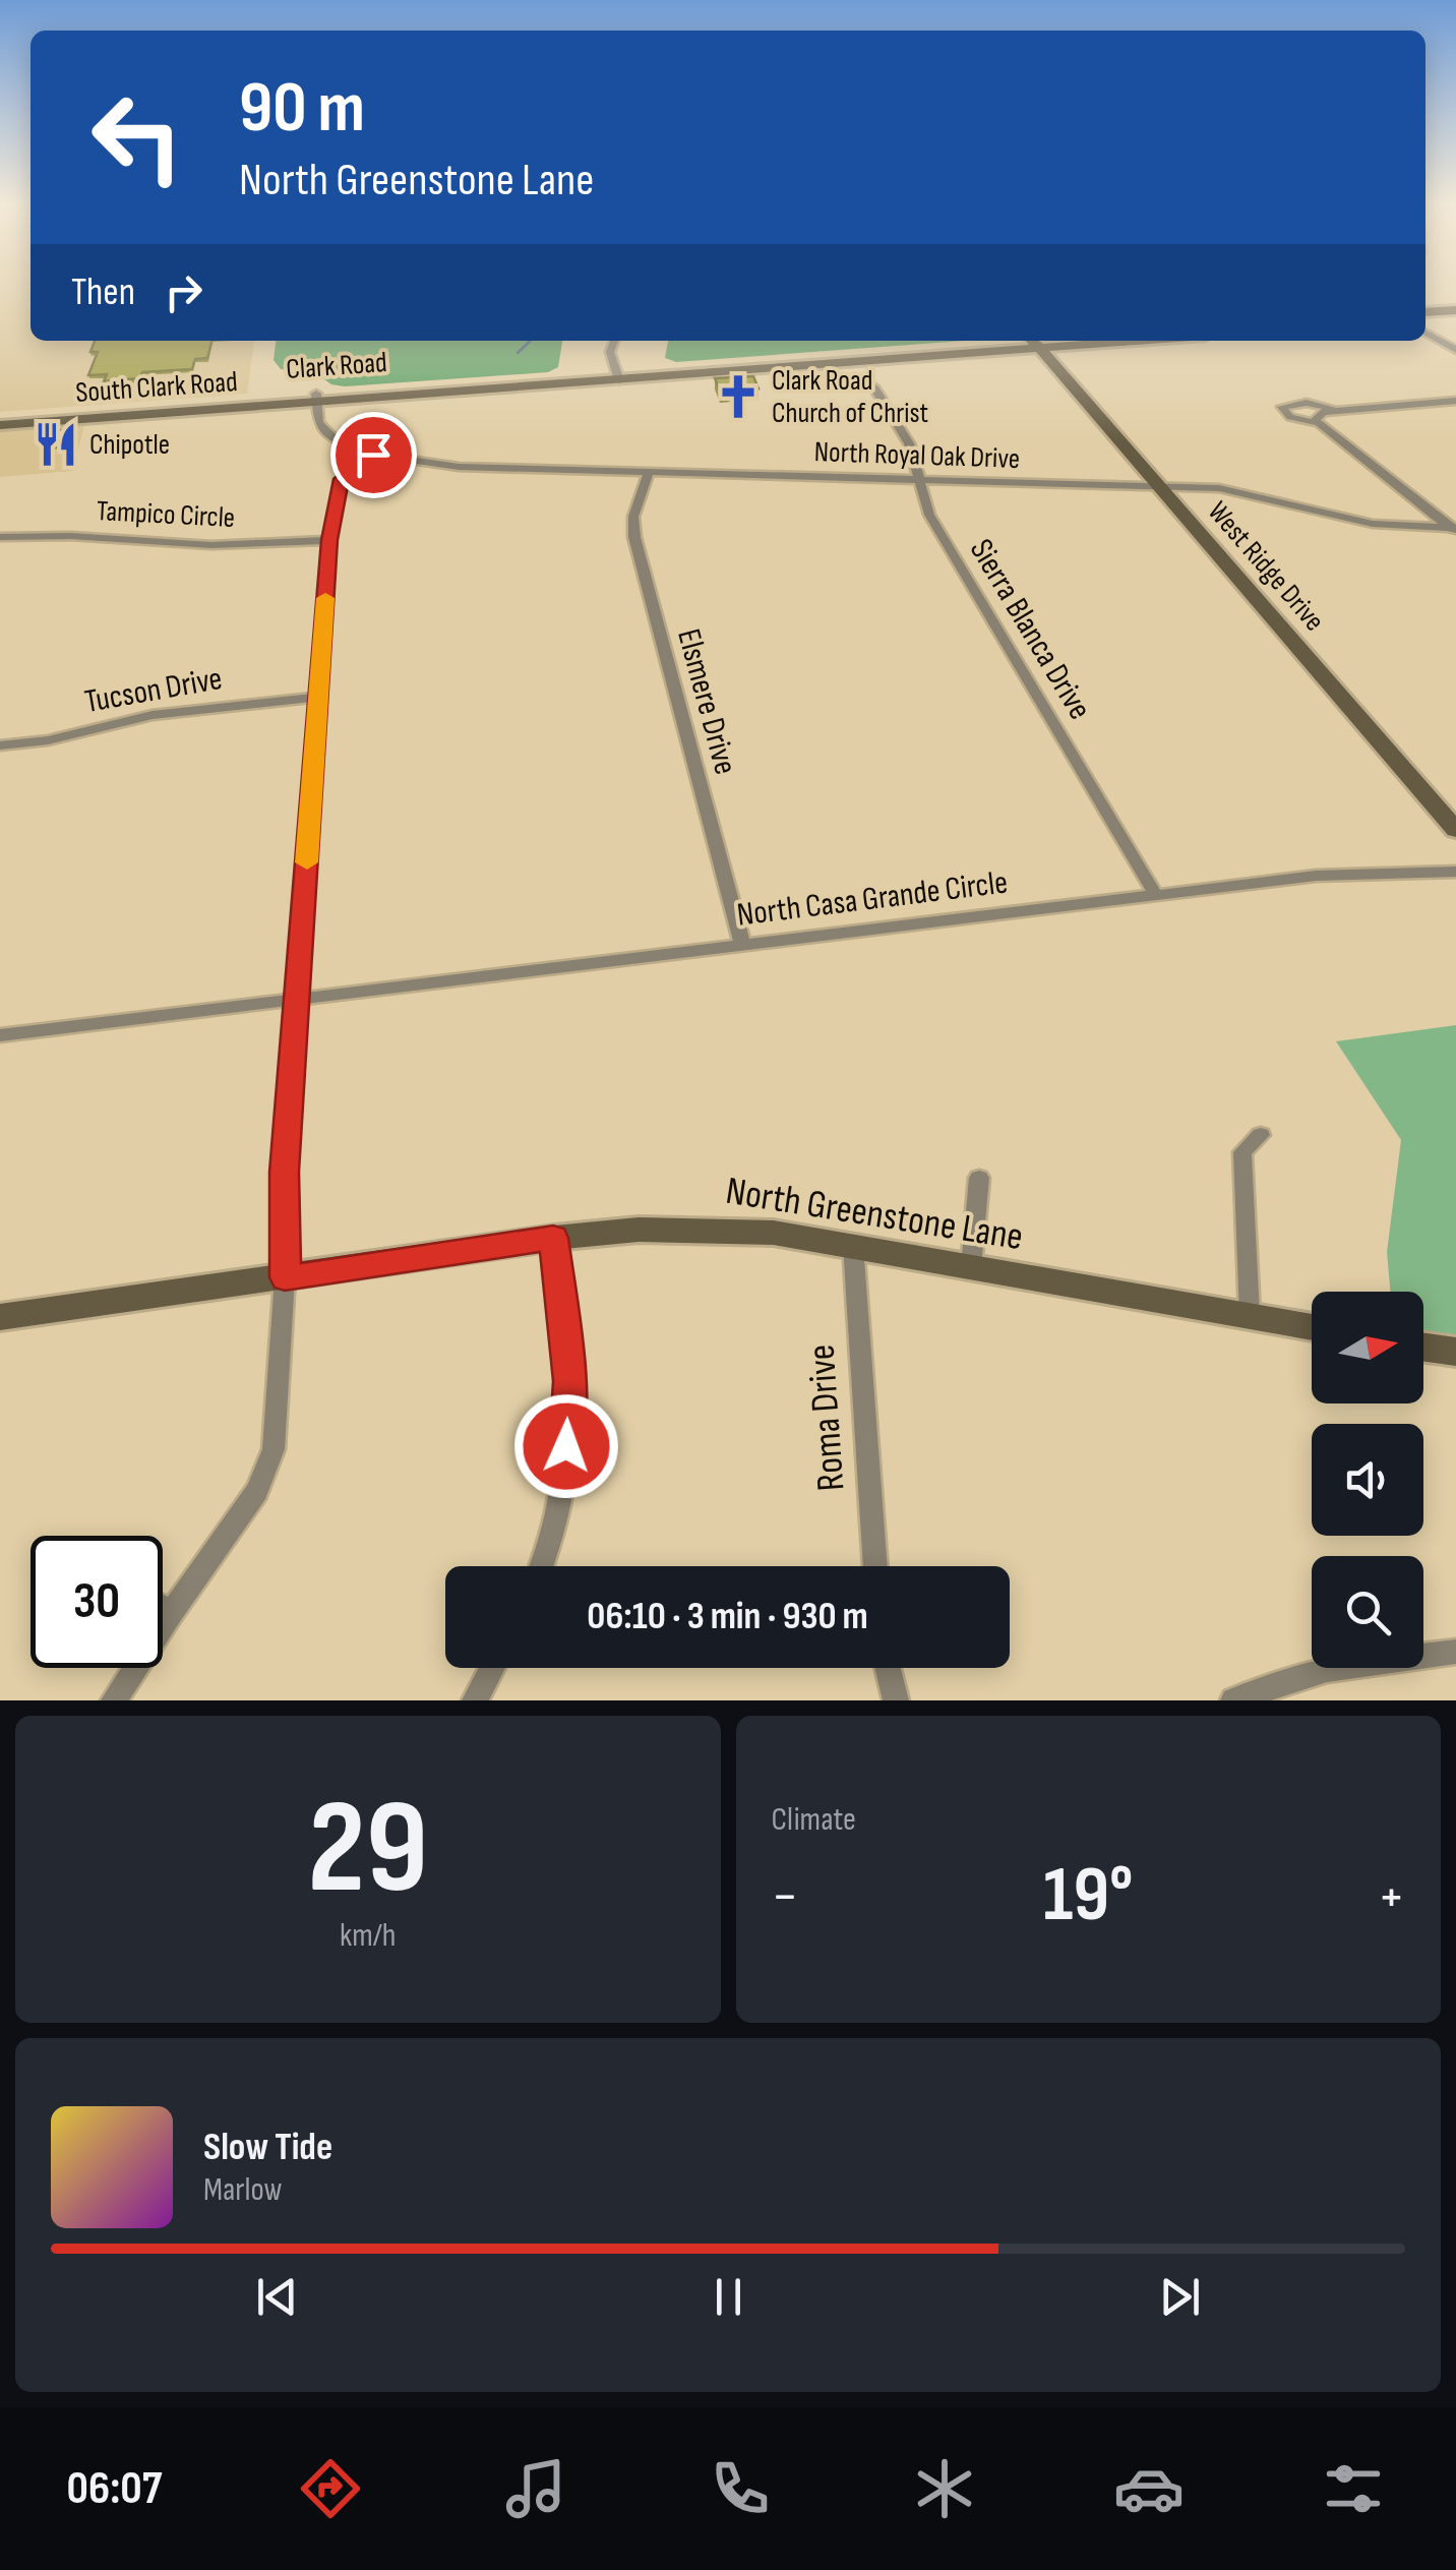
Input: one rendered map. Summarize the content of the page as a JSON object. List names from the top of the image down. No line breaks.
{"streets":{"street":["South Clark Road","North Royal Oak Drive","Tampico Circle","West Ridge Drive","Sierra Blanca Drive","Tucson Drive","Elsmere Drive","North Casa Grande Circle","North Greenstone Lane","Roma Drive"]},"crossings":[["South Clark Road","North Royal Oak Drive"],["North Royal Oak Drive","West Ridge Drive"],["North Royal Oak Drive","Sierra Blanca Drive"],["North Royal Oak Drive","Elsmere Drive"],["Sierra Blanca Drive","North Casa Grande Circle"],["Elsmere Drive","North Casa Grande Circle"],["North Greenstone Lane","Roma Drive"]],"places":{"church":["Clark Road Church of Christ"],"restaurant":["Chipotle"]},"north":"right","page":{"turn":["90 m","North Greenstone Lane"],"then":"Then","limit":"30","trip":"06:10 · 3 min · 930 m","tile":[["29","km/h"],"Climate"],"heat":["−","19°","+"],"song":["Slow Tide","Marlow"],"tabs":"06:07"}}
